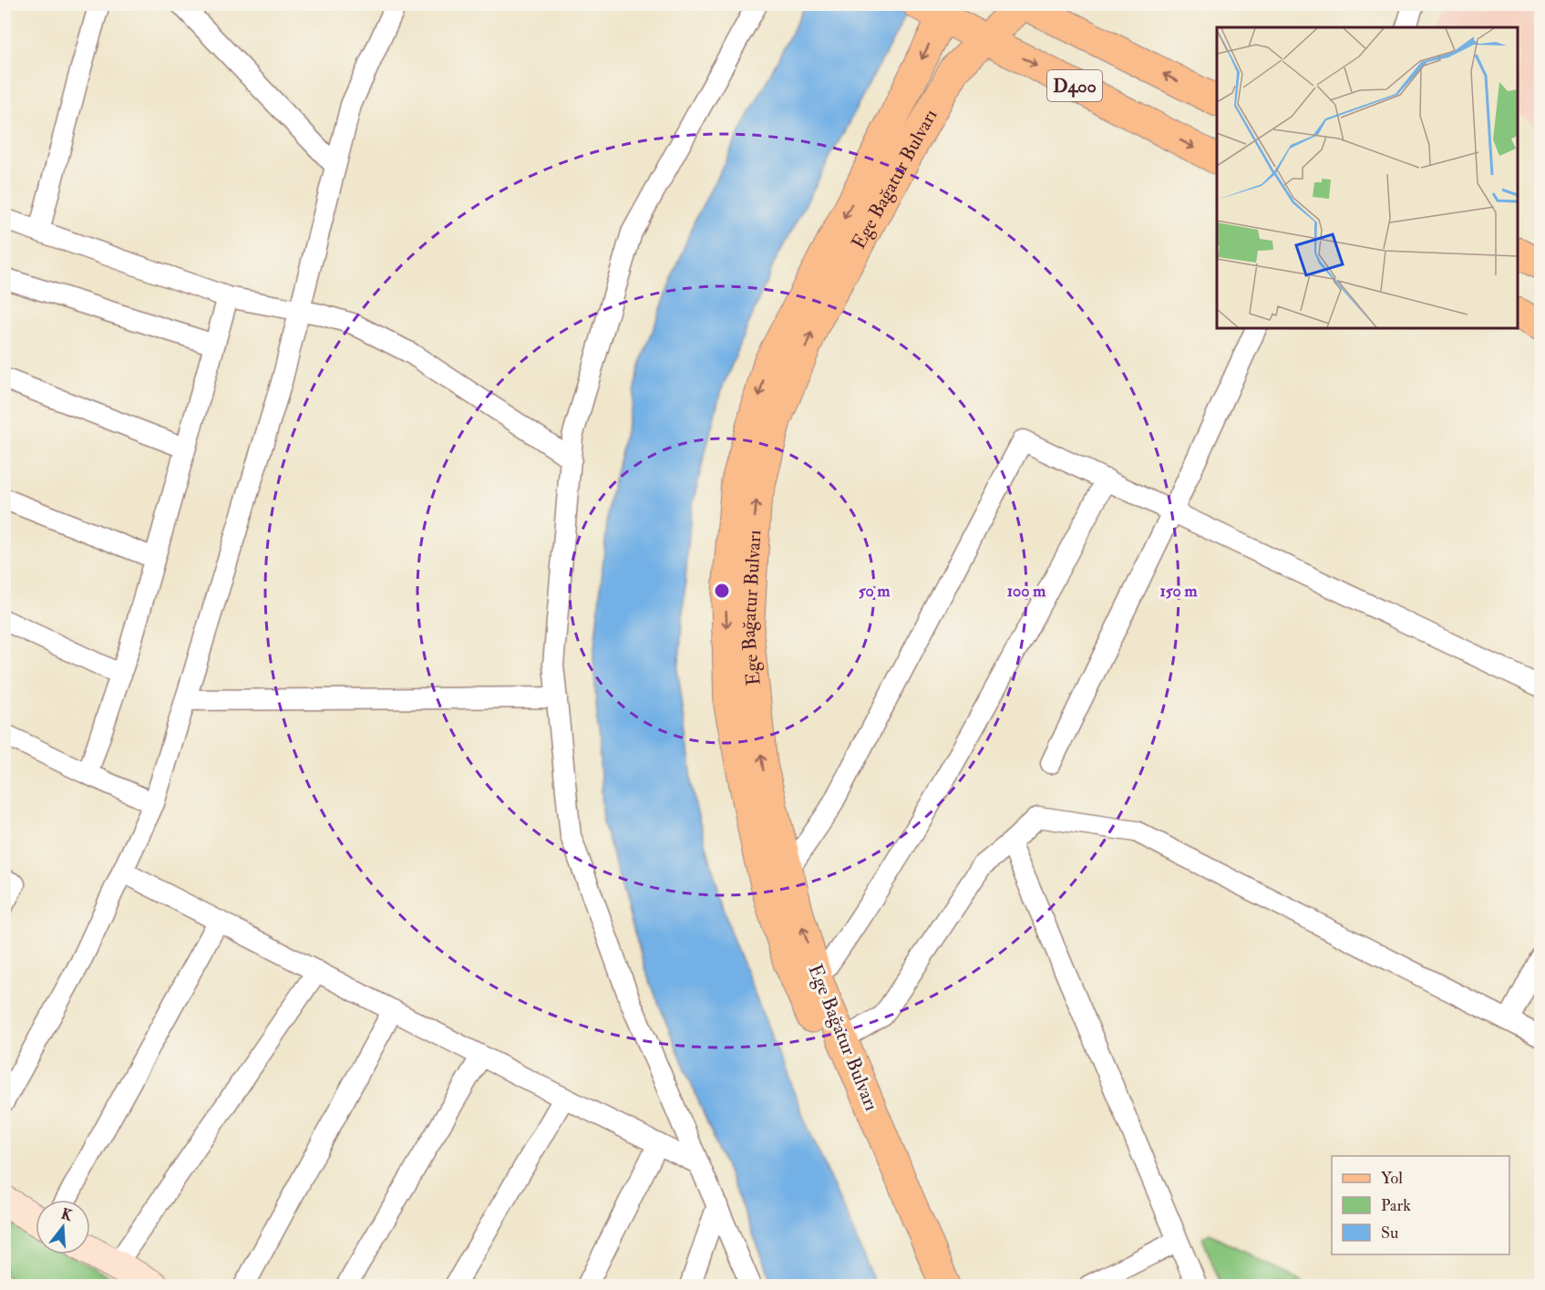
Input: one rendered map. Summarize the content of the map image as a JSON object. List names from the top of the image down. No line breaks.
{"streets":{"main road":["D400","Ege Bağatur Bulvarı"]},"crossings":[["D400","Ege Bağatur Bulvarı"]],"legend":["Yol","Park","Su"],"north":"top","rings":["50 m","100 m","150 m"]}
